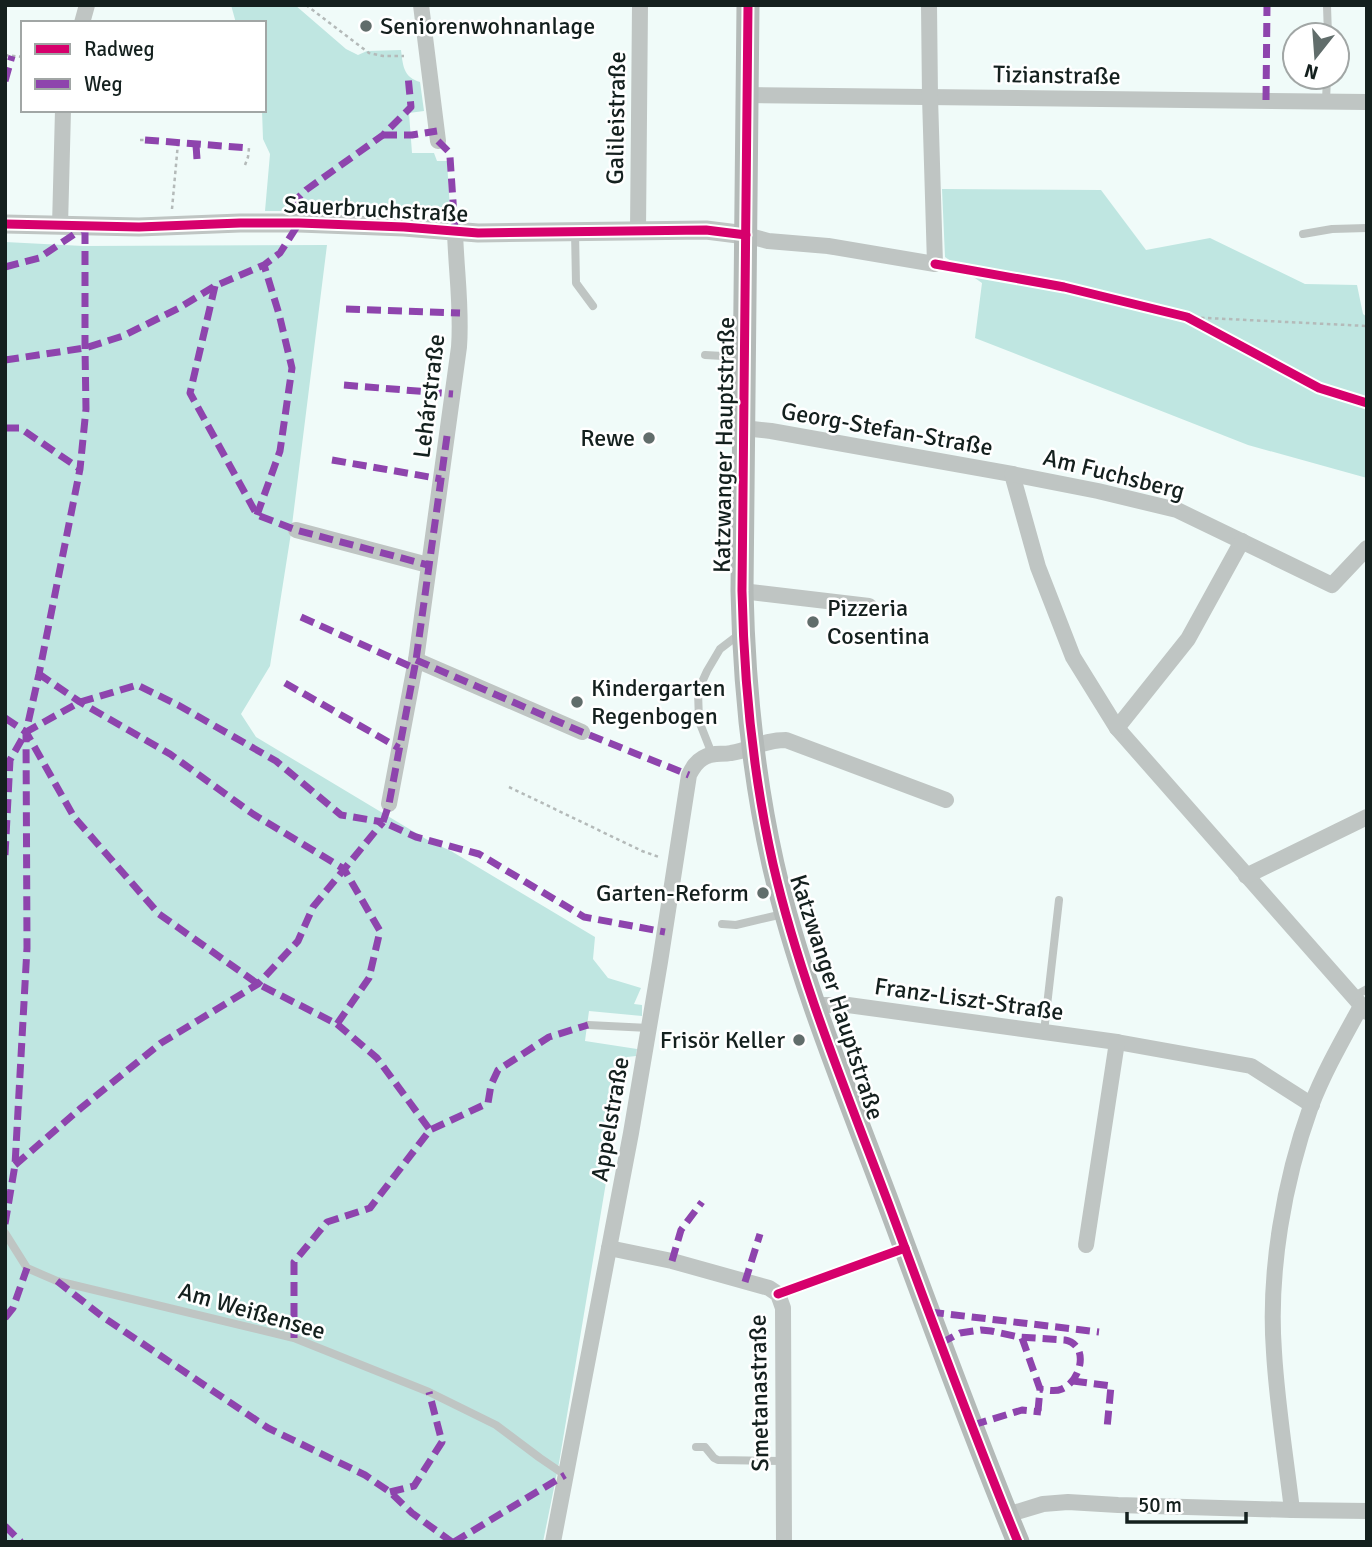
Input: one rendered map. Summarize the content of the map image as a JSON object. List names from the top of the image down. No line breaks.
{"streets":{"main road":["Katzwanger Hauptstraße"],"street":["Tizianstraße","Galileistraße","Sauerbruchstraße","Lehárstraße","Georg-Stefan-Straße","Am Fuchsberg","Franz-Liszt-Straße","Appelstraße","Smetanastraße"],"lane":["Am Weißensee"]},"crossings":[["Tizianstraße","Katzwanger Hauptstraße"],["Galileistraße","Sauerbruchstraße"],["Sauerbruchstraße","Lehárstraße"],["Sauerbruchstraße","Katzwanger Hauptstraße"],["Georg-Stefan-Straße","Katzwanger Hauptstraße"],["Georg-Stefan-Straße","Am Fuchsberg"],["Katzwanger Hauptstraße","Franz-Liszt-Straße"],["Appelstraße","Am Weißensee"],["Appelstraße","Smetanastraße"]],"places":["Seniorenwohnanlage","Rewe","Pizzeria Cosentina","Kindergarten Regenbogen","Garten-Reform","Frisör Keller"],"legend":["Radweg","Weg"],"scale_bar":"50 m","north":"bottom"}
